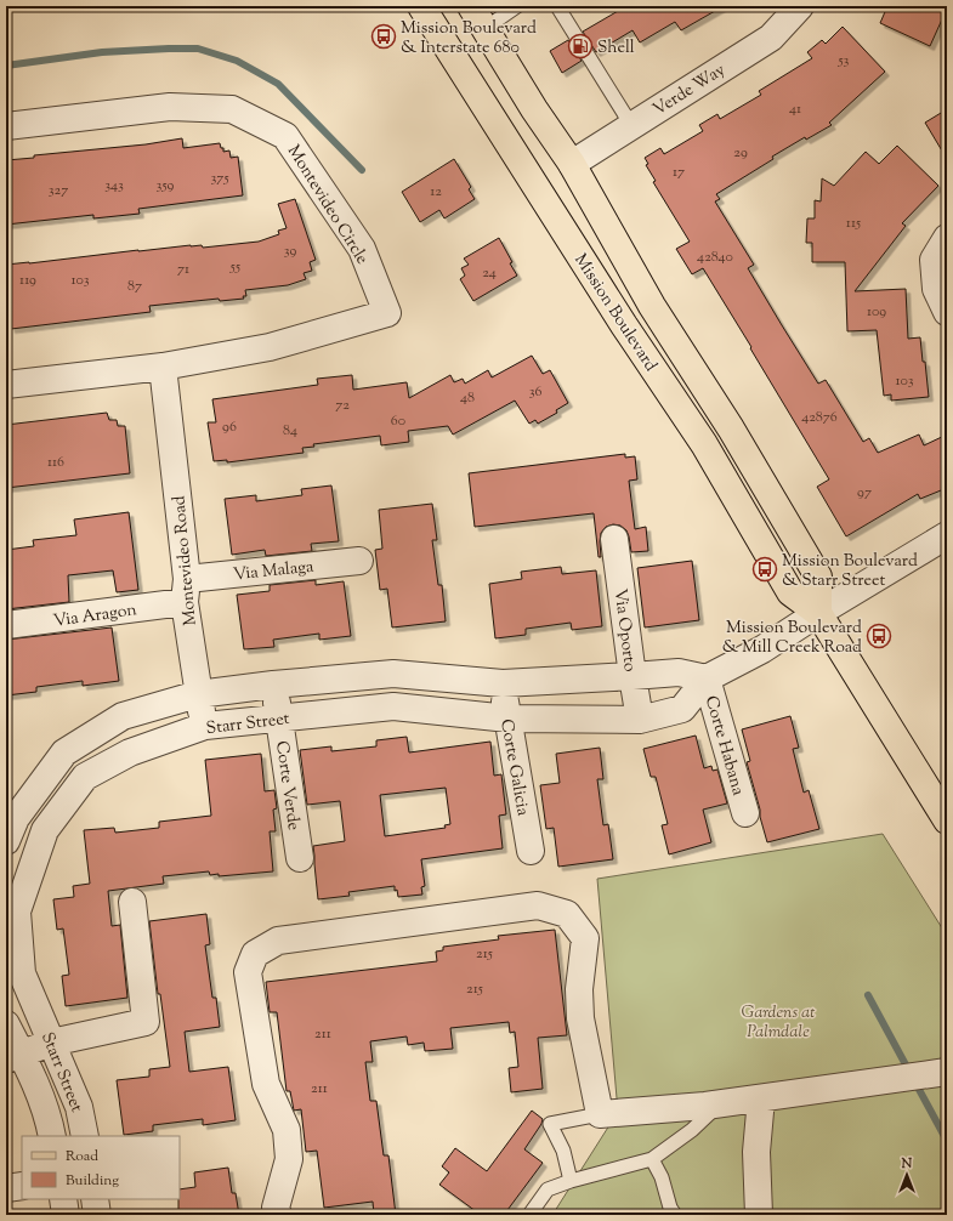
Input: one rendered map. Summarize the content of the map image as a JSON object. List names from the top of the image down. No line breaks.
{"streets":{"main road":["Mission Boulevard"],"street":["Verde Way","Montevideo Circle","Montevideo Road","Via Malaga","Via Aragon","Via Oporto","Starr Street","Corte Habana","Corte Galicia","Corte Verde"]},"crossings":[["Verde Way","Mission Boulevard"],["Montevideo Circle","Montevideo Road"],["Mission Boulevard","Starr Street"],["Montevideo Road","Via Malaga"],["Montevideo Road","Via Aragon"],["Montevideo Road","Starr Street"],["Via Malaga","Via Aragon"],["Via Oporto","Starr Street"],["Starr Street","Corte Habana"],["Starr Street","Corte Galicia"],["Starr Street","Corte Verde"]],"parks":["Gardens at Palmdale"],"places":{"bus stop":["Mission Boulevard & Interstate 680","Mission Boulevard & Starr Street","Mission Boulevard & Mill Creek Road"],"fuel station":["Shell"]},"house_numbers":["53","41","29","17","375","343","359","327","12","115","39","42840","55","71","24","119","103","87","109","103","36","48","72","42876","60","96","84","116","97","215","215","211","211"],"legend":["Road","Building"],"north":"top"}
